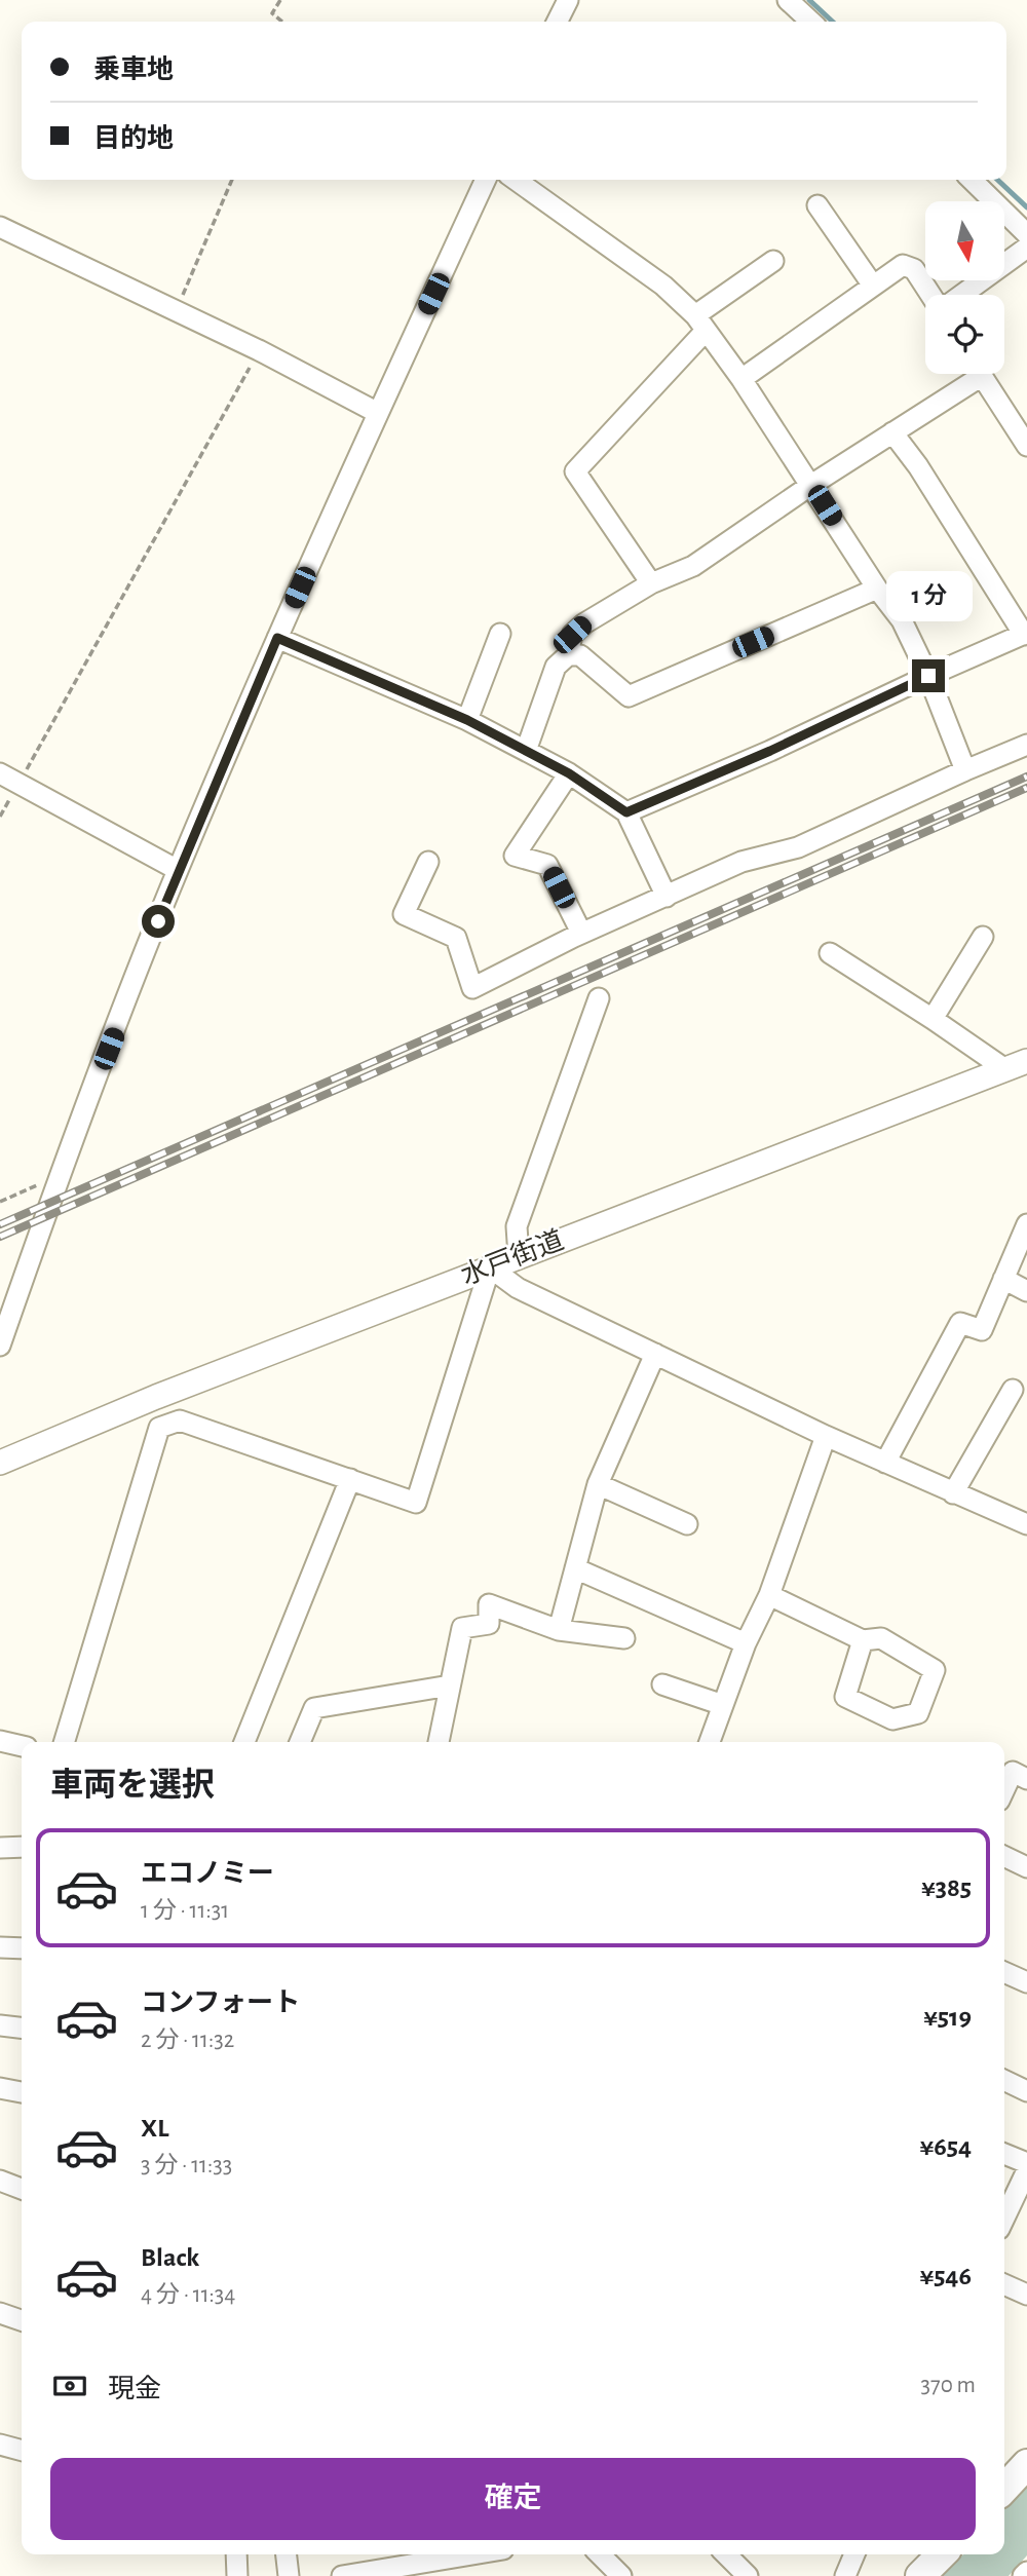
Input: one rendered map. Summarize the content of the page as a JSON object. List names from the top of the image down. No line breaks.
{"streets":{"main road":["水戸街道"]},"north":"bottom","page":{"banner":["乗車地","目的地"],"bubble":"1 分","heading":"車両を選択","list":[{"name":"エコノミー","note":"1 分 · 11:31","value":"¥385"},{"name":"コンフォート","note":"2 分 · 11:32","value":"¥519"},{"name":"XL","note":"3 分 · 11:33","value":"¥654"},{"name":"Black","note":"4 分 · 11:34","value":"¥546"}],"pay":["現金","370 m"],"buttons":"確定"}}
